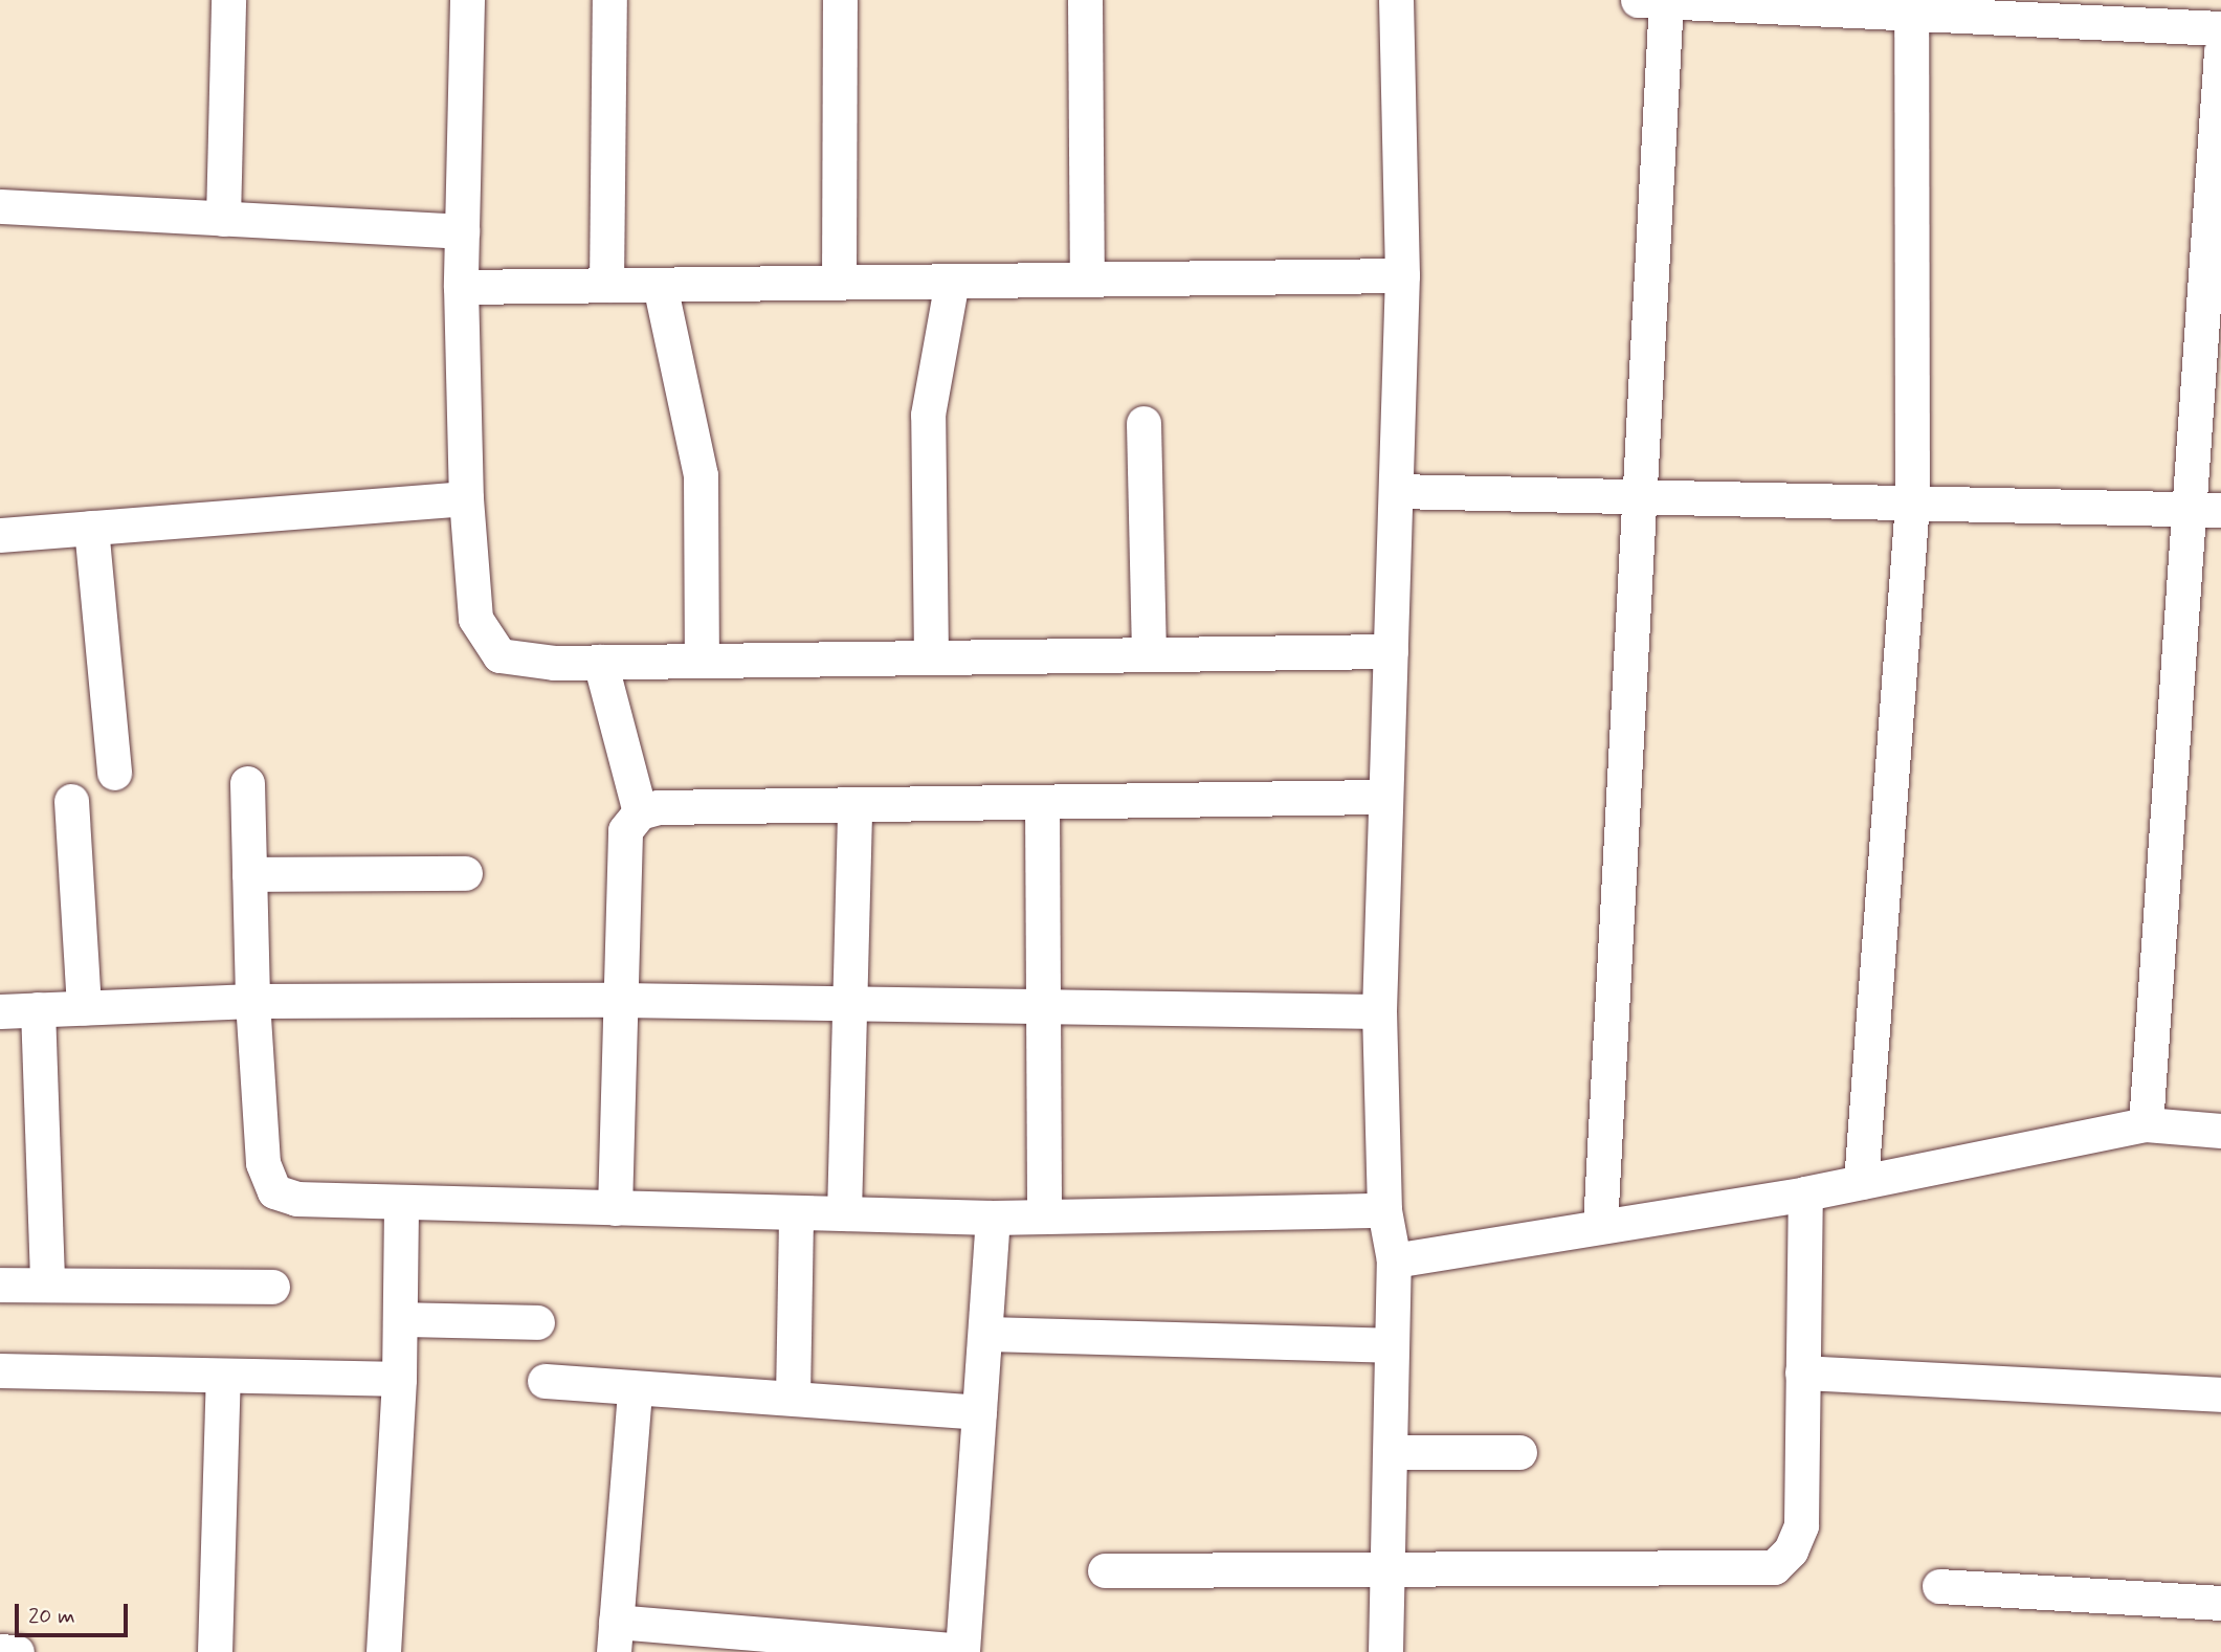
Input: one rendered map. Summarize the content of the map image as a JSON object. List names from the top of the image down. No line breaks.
{"scale_bar":"20 m"}
